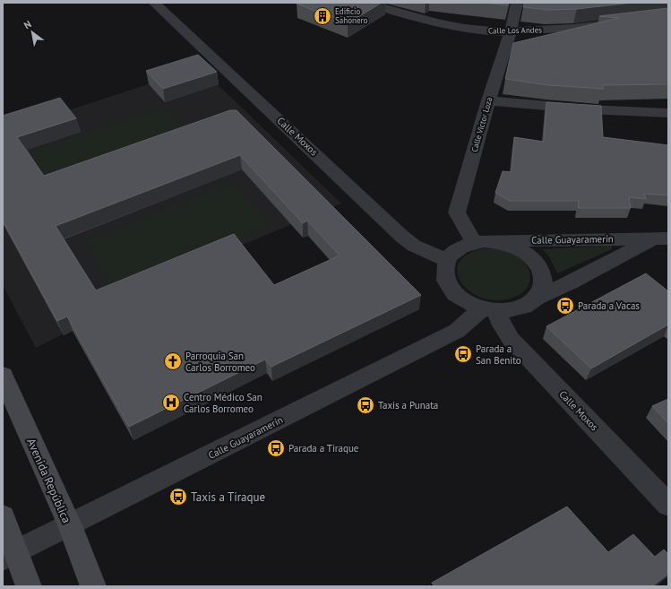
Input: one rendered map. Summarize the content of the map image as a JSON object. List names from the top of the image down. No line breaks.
{"streets":{"main road":["Avenida República"],"street":["Calle Los Andes","Calle Víctor Loza","Calle Moxos","Calle Guayaramerín"]},"crossings":[["Calle Los Andes","Calle Víctor Loza"],["Calle Víctor Loza","Calle Moxos"],["Calle Víctor Loza","Calle Guayaramerín"],["Calle Moxos","Calle Guayaramerín"],["Calle Guayaramerín","Avenida República"]],"places":{"building":["Edificio Sahonero"],"bus stop":["Parada a Vacas","Parada a San Benito","Taxis a Punata","Parada a Tiraque","Taxis a Tiraque"],"church":["Parroquia San Carlos Borromeo"],"hospital":["Centro Médico San Carlos Borromeo"]},"north":"top left"}
